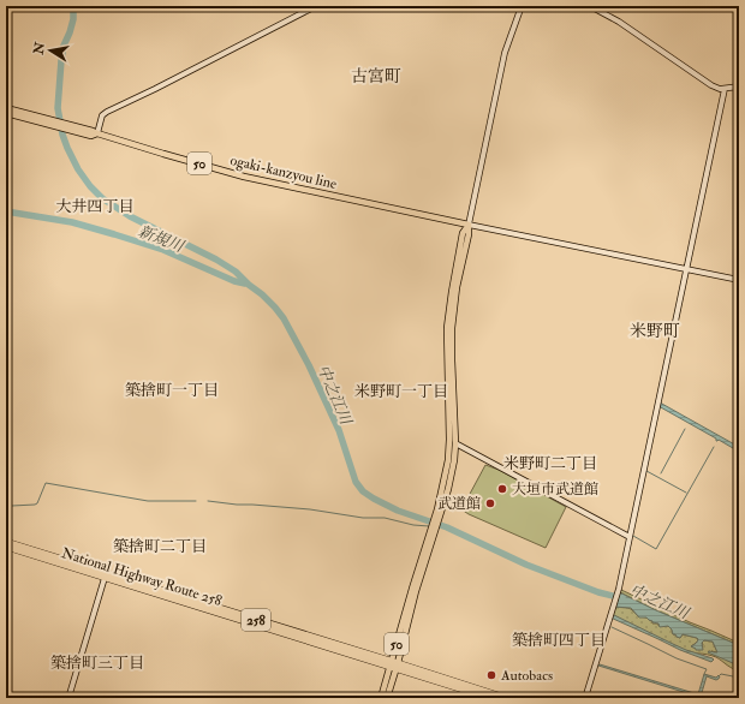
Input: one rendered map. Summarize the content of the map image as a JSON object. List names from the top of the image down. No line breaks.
{"streets":{"highway":["National Highway Route 258","258"],"main road":["50","ogaki-kanzyou line"]},"crossings":[["50","ogaki-kanzyou line"],["50","National Highway Route 258"]],"districts":["古宮町","大井四丁目","米野町","築捨町一丁目","米野町一丁目","米野町二丁目","築捨町二丁目","築捨町四丁目","築捨町三丁目"],"water":["新規川","中之江川"],"places":["大垣市武道館","武道館","Autobacs"],"north":"left"}
